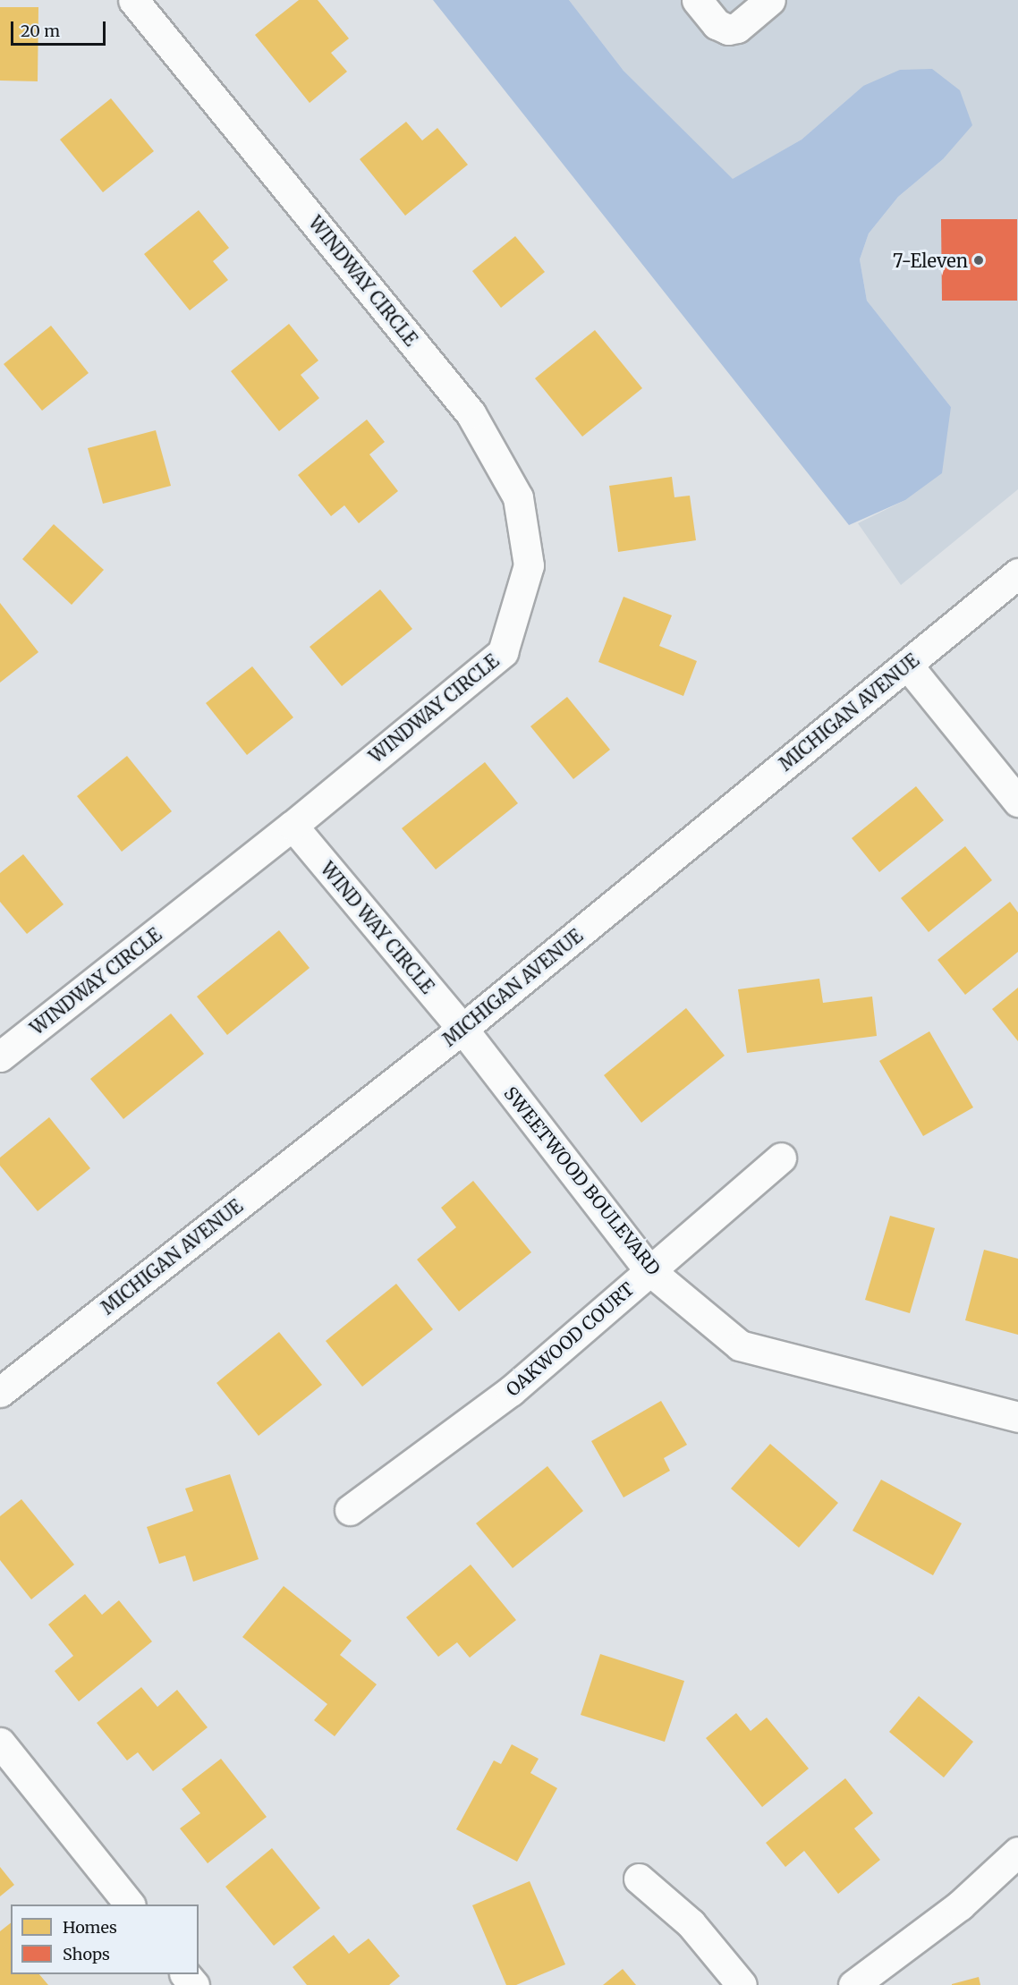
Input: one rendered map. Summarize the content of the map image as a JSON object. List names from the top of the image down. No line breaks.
{"streets":{"street":["WINDWAY CIRCLE","MICHIGAN AVENUE","WIND WAY CIRCLE","SWEETWOOD BOULEVARD","OAKWOOD COURT"]},"crossings":[["WINDWAY CIRCLE","WIND WAY CIRCLE"],["MICHIGAN AVENUE","WIND WAY CIRCLE"],["MICHIGAN AVENUE","SWEETWOOD BOULEVARD"],["WIND WAY CIRCLE","SWEETWOOD BOULEVARD"],["SWEETWOOD BOULEVARD","OAKWOOD COURT"]],"places":["7-Eleven"],"legend":["Homes","Shops"],"scale_bar":"20 m"}
